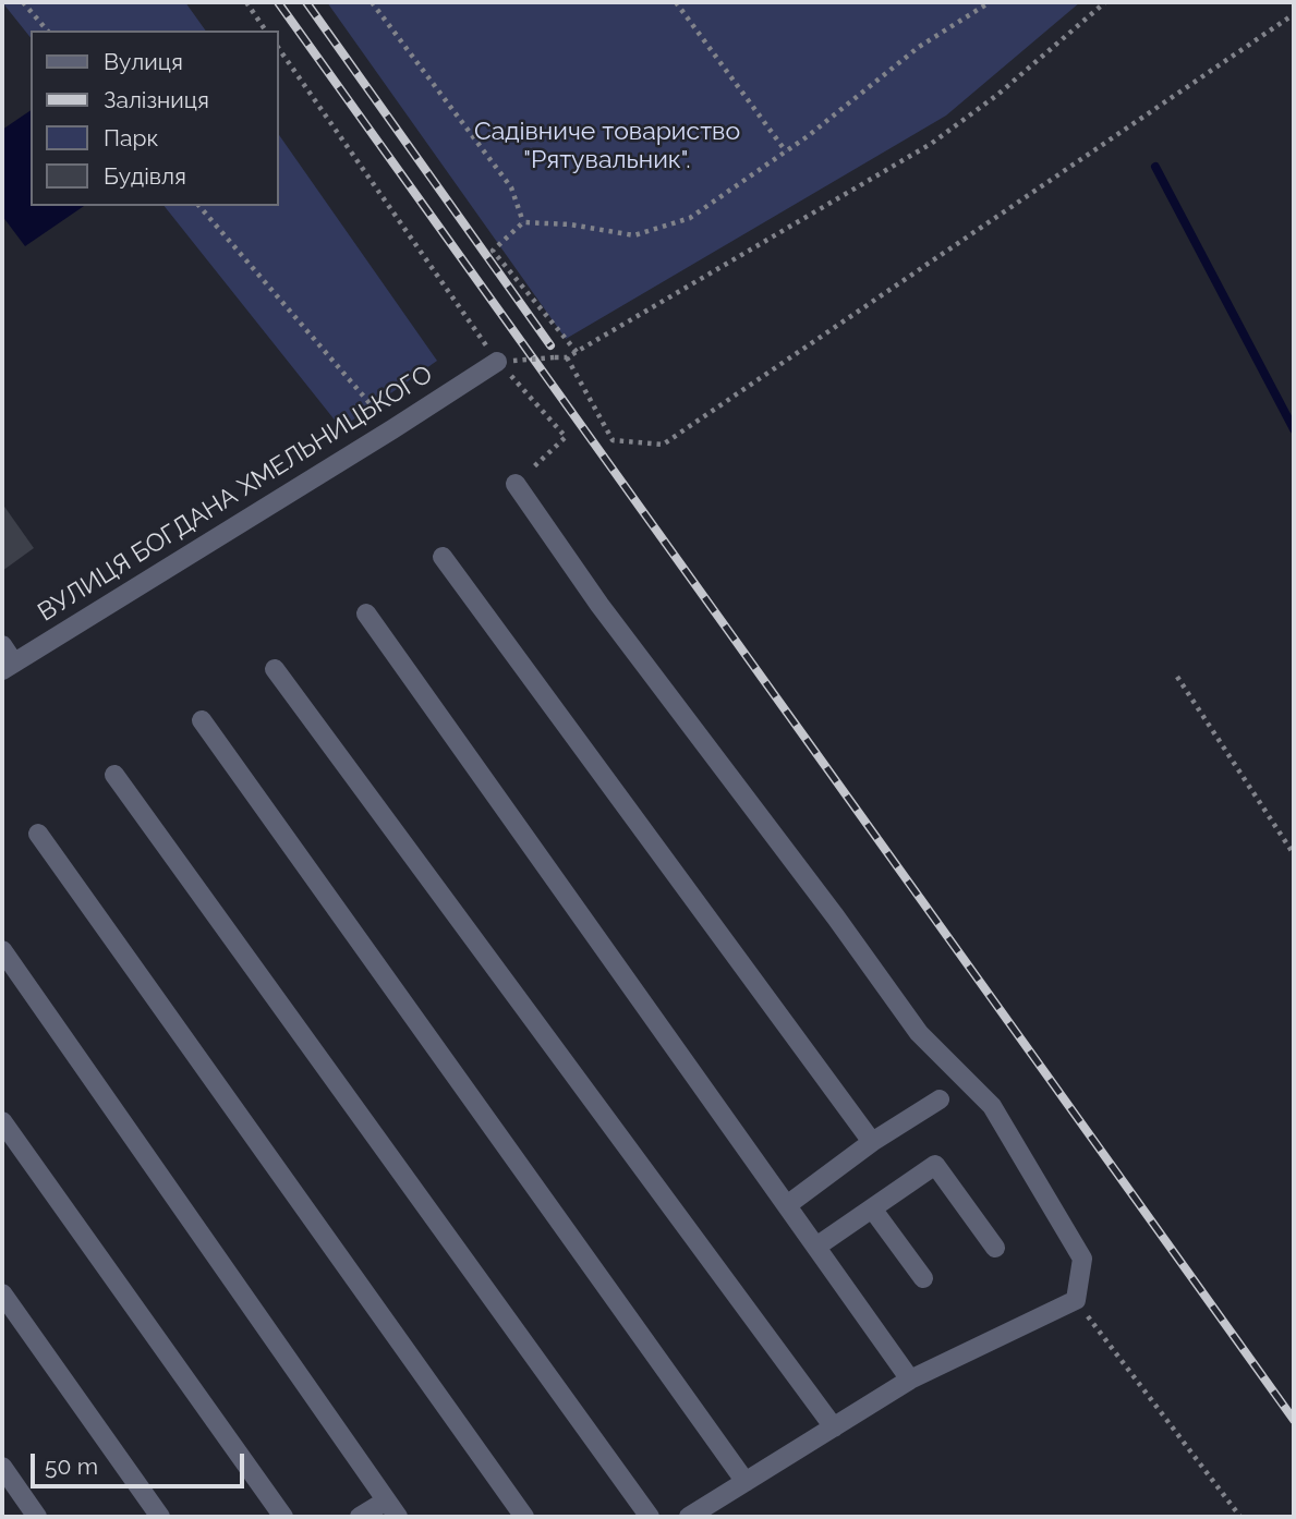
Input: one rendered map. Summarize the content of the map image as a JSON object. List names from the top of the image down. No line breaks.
{"streets":{"lane":["ВУЛИЦЯ БОГДАНА ХМЕЛЬНИЦЬКОГО"]},"parks":["Садівниче товариство \"Рятувальник\"."],"legend":["Вулиця","Залізниця","Парк","Будівля"],"scale_bar":"50 m"}
